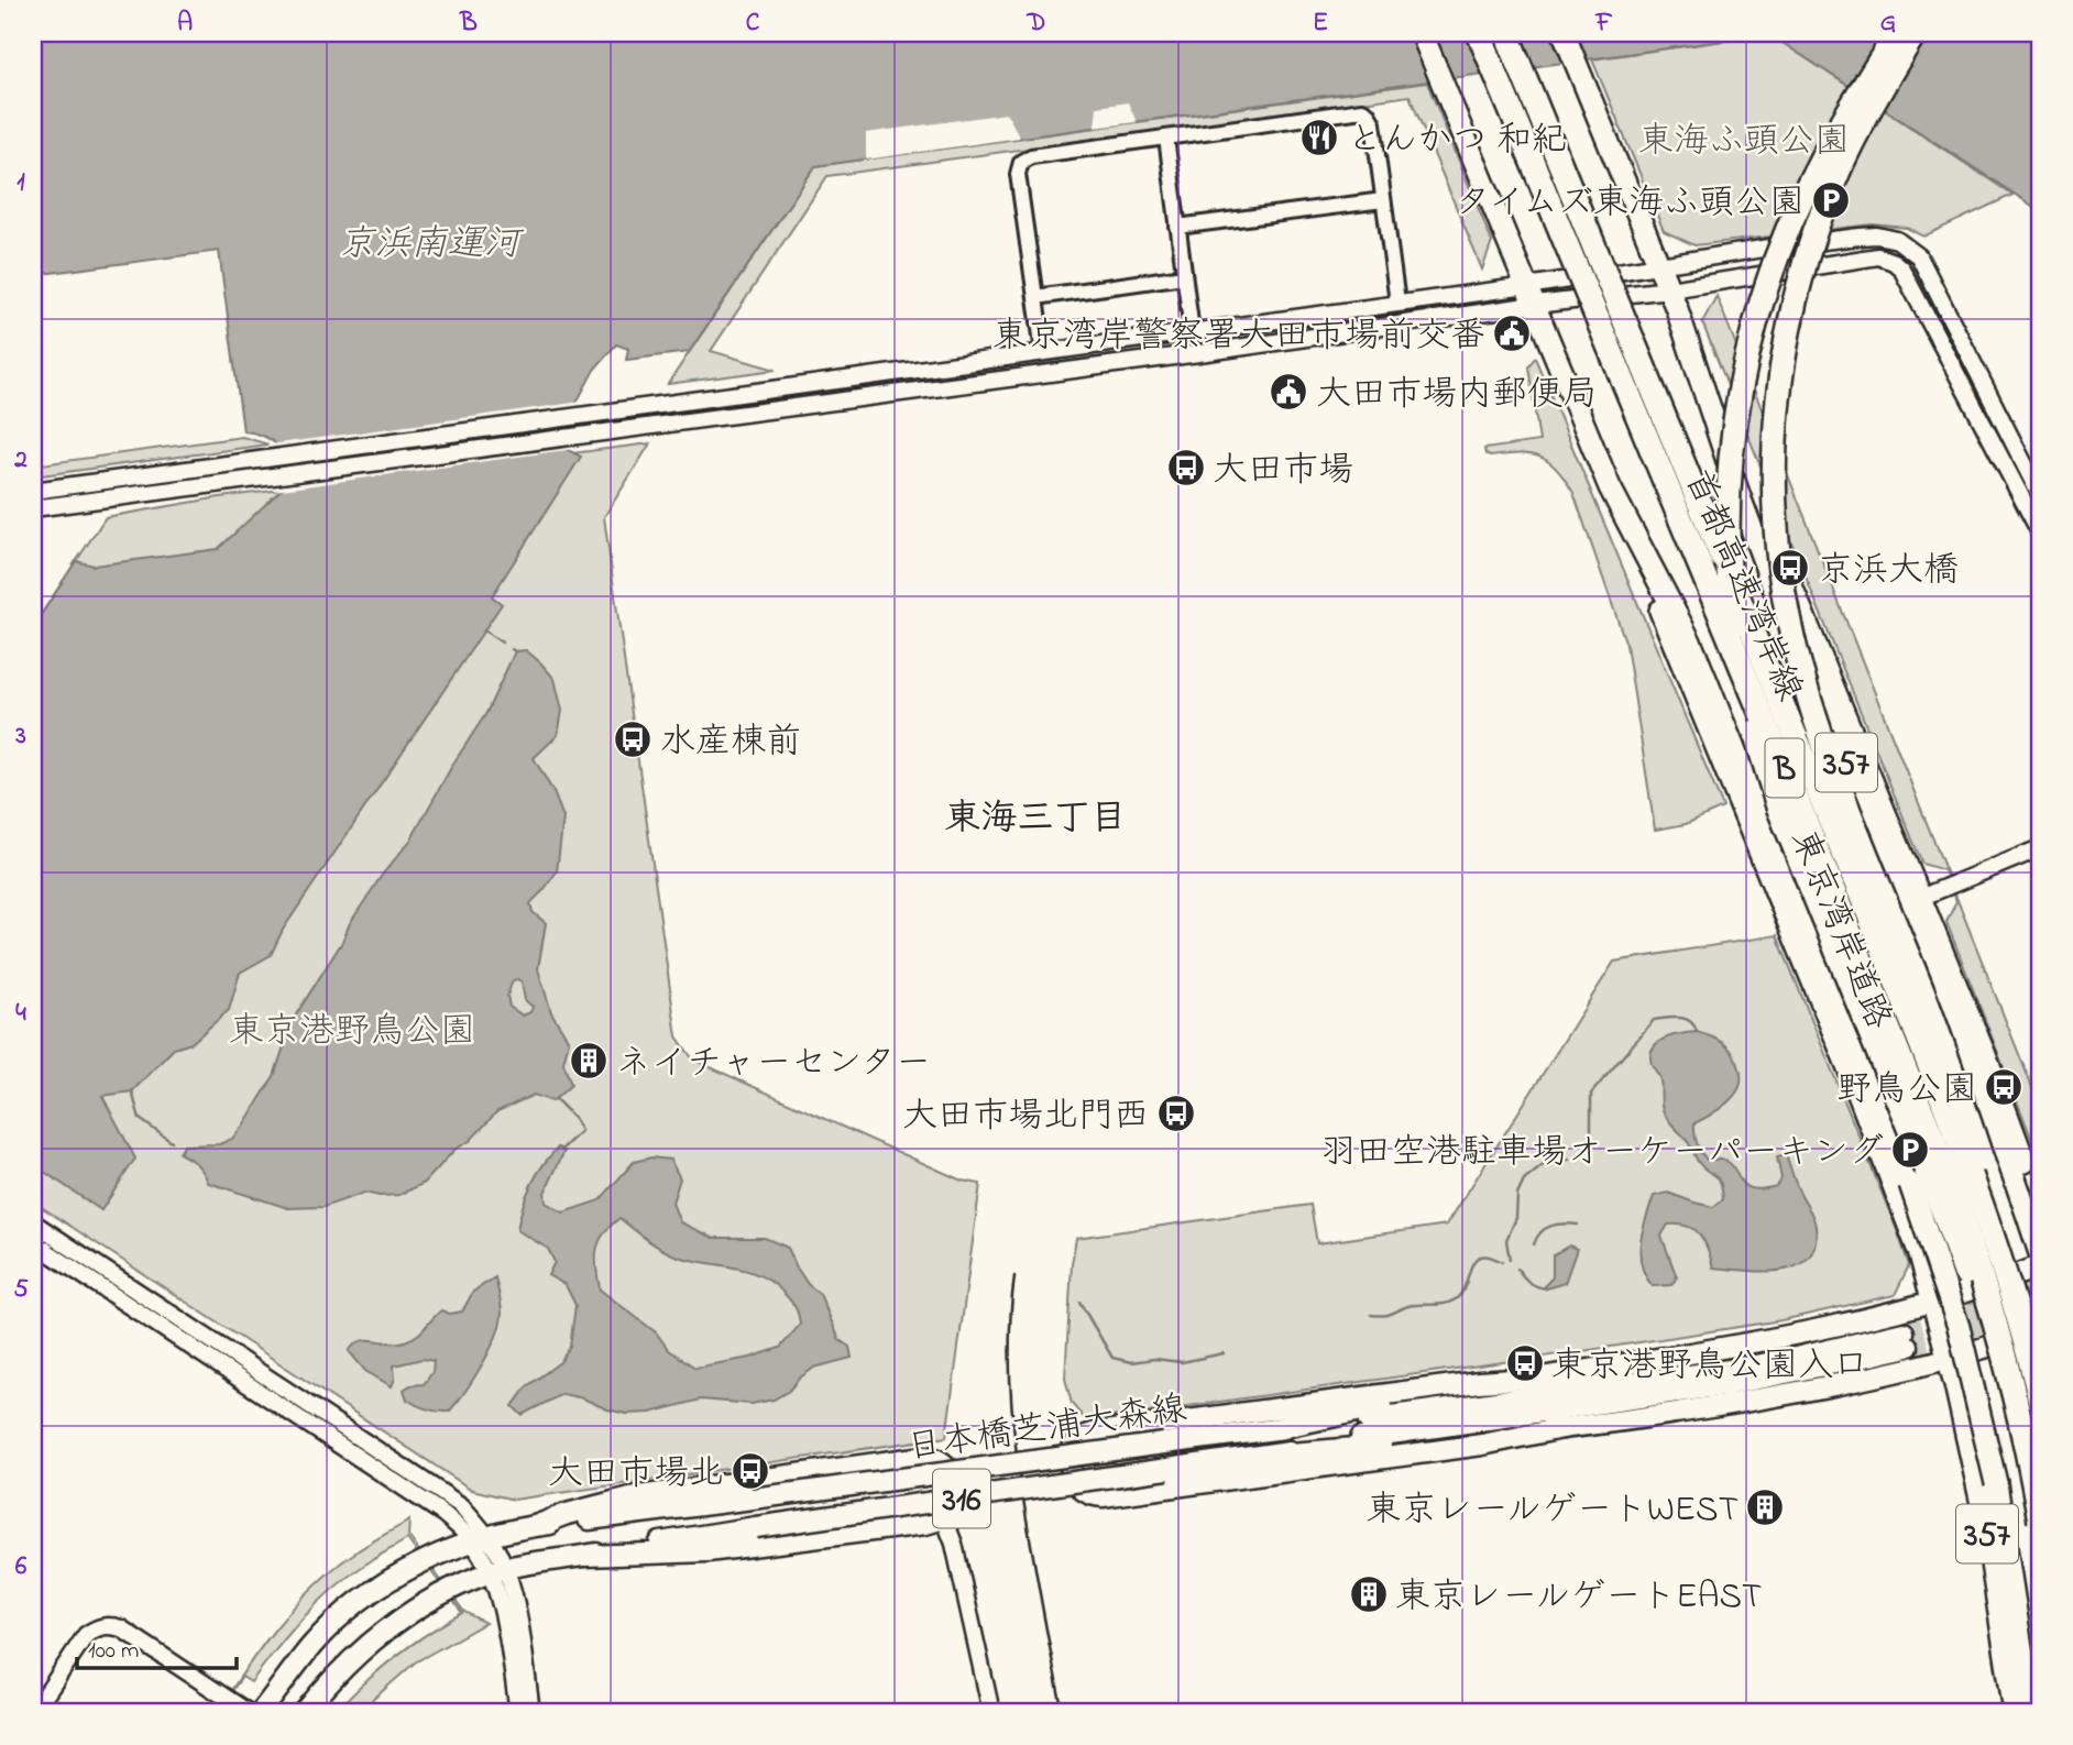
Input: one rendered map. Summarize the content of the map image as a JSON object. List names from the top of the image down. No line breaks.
{"streets":{"highway":["首都高速湾岸線","357","B","東京湾岸道路"],"main road":["日本橋芝浦大森線","316"]},"crossings":[["首都高速湾岸線","B"],["357","東京湾岸道路"],["357","316"],["日本橋芝浦大森線","316"]],"districts":["東海三丁目"],"water":["京浜南運河"],"parks":["東海ふ頭公園","東京港野鳥公園"],"places":{"restaurant":["とんかつ 和紀"],"parking":["タイムズ東海ふ頭公園","羽田空港駐車場オーケーパーキング"],"public building":["東京湾岸警察署大田市場前交番","大田市場内郵便局"],"bus stop":["大田市場","京浜大橋","水産棟前","野鳥公園","大田市場北門西","東京港野鳥公園入口","大田市場北"],"building":["ネイチャーセンター","東京レールゲートWEST","東京レールゲートEAST"]},"scale_bar":"100 m","grid":{"columns":["A","B","C","D","E","F","G"],"rows":["1","2","3","4","5","6"]}}
